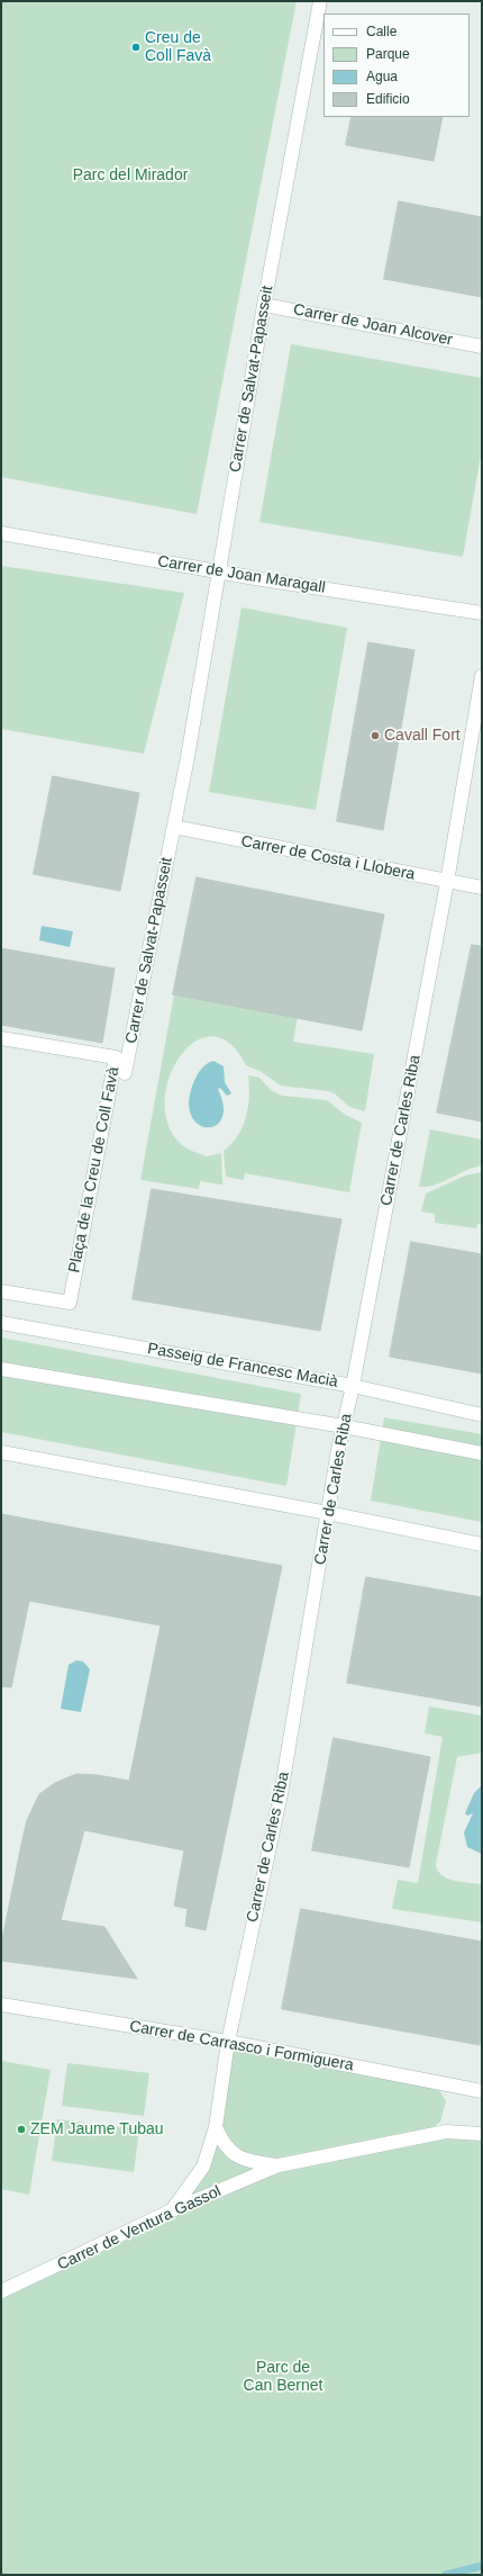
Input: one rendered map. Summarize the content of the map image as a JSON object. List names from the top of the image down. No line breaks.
{"streets":{"street":["Carrer de Joan Alcover","Carrer de Salvat-Papasseit","Carrer de Joan Maragall","Carrer de Costa i Llobera","Carrer de Carles Riba","Plaça de la Creu de Coll Favà","Passeig de Francesc Macià","Carrer de Carrasco i Formiguera","Carrer de Ventura Gassol"]},"crossings":[["Carrer de Joan Alcover","Carrer de Salvat-Papasseit"],["Carrer de Salvat-Papasseit","Carrer de Joan Maragall"],["Carrer de Salvat-Papasseit","Carrer de Costa i Llobera"],["Carrer de Costa i Llobera","Carrer de Carles Riba"],["Carrer de Carles Riba","Passeig de Francesc Macià"],["Carrer de Carles Riba","Carrer de Carrasco i Formiguera"],["Carrer de Carles Riba","Carrer de Ventura Gassol"]],"parks":["Parc del Mirador","Parc de Can Bernet"],"places":["Creu de Coll Favà","Cavall Fort","ZEM Jaume Tubau"],"legend":["Calle","Parque","Agua","Edificio"]}
